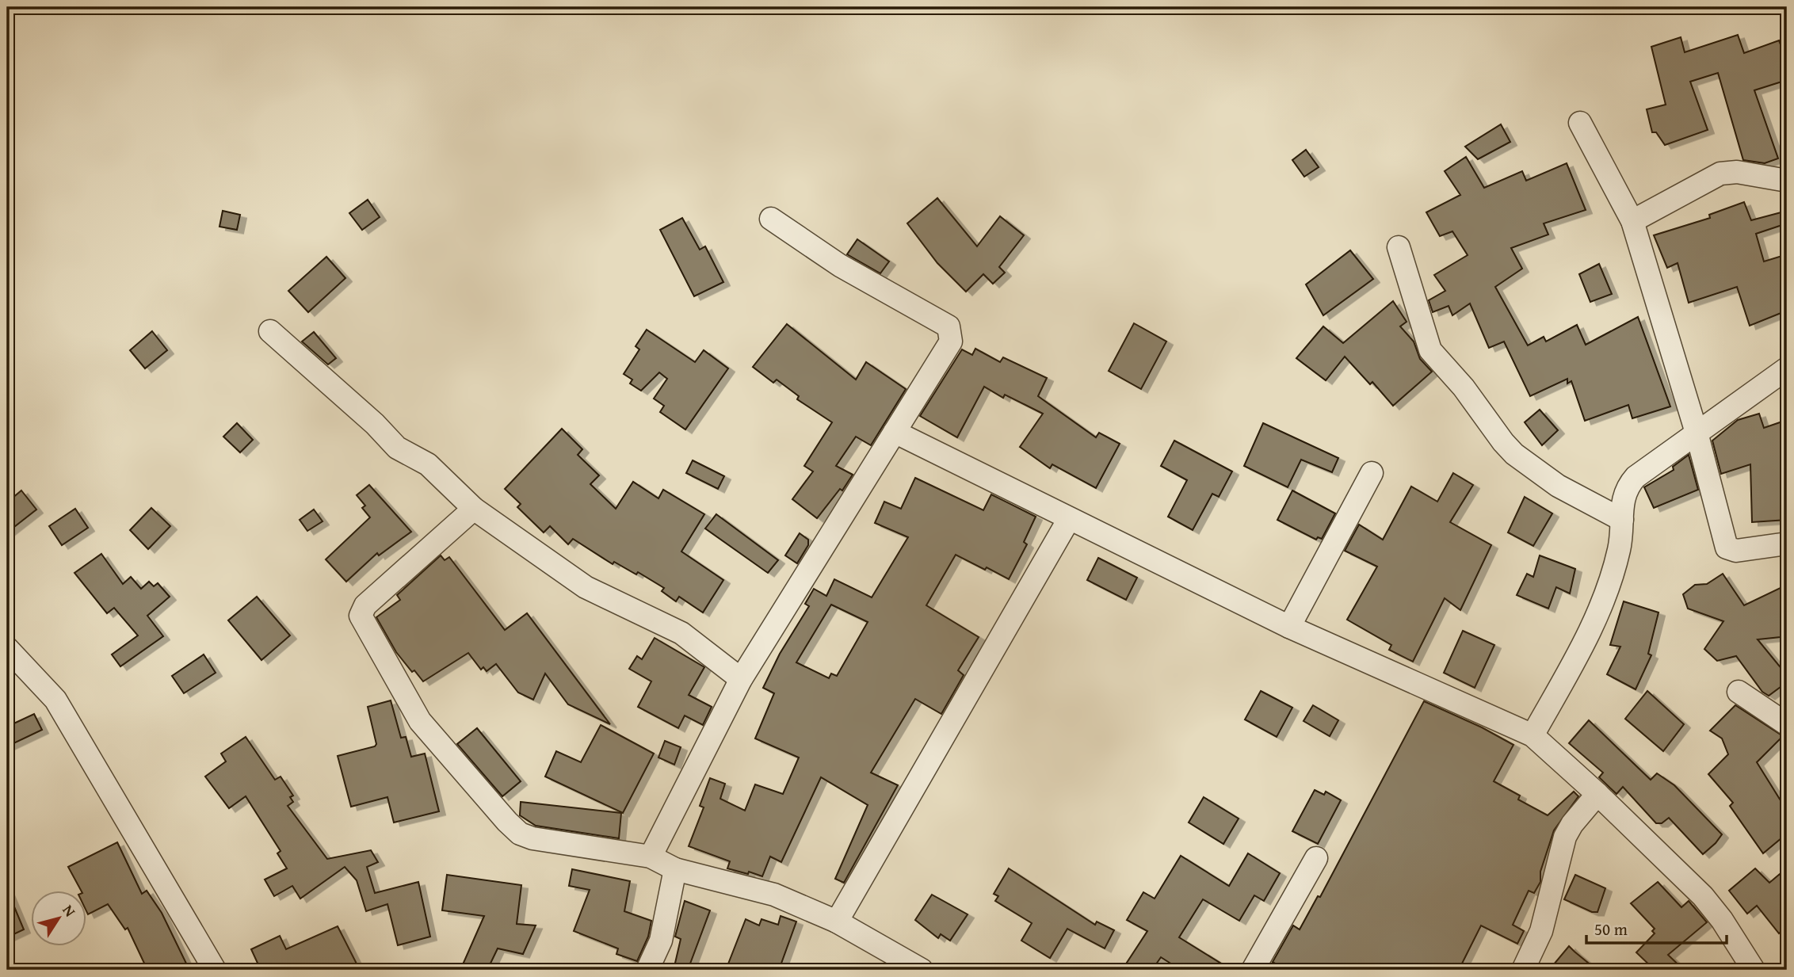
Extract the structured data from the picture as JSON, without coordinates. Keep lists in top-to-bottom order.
{
  "scale_bar": "50 m",
  "north": "top right"
}
